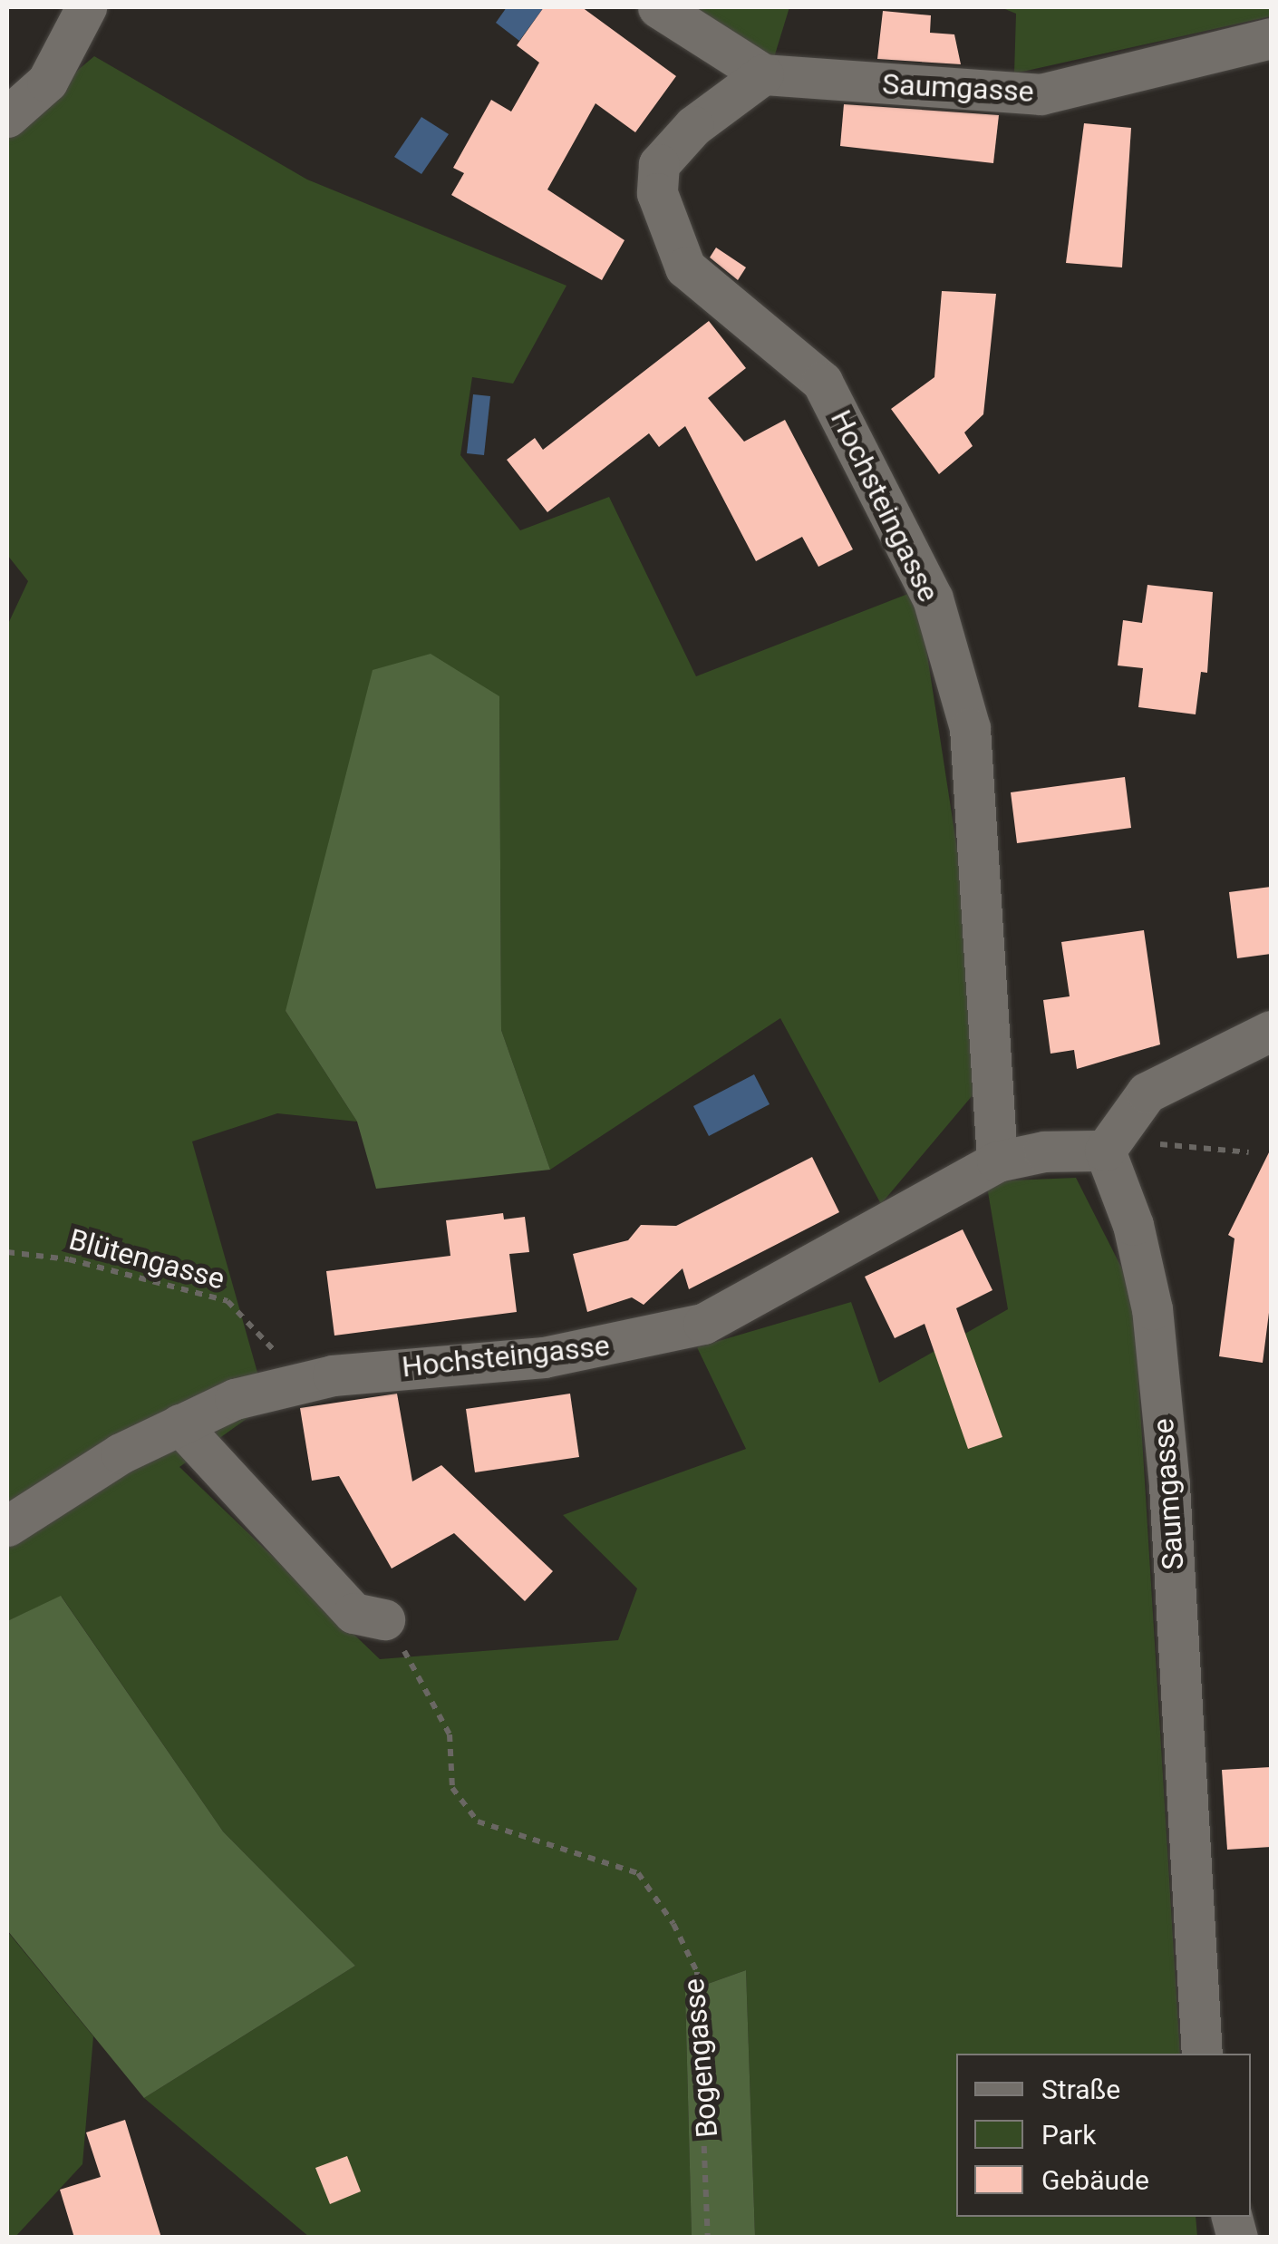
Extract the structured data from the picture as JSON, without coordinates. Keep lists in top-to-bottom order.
{
  "streets": {
    "street": ["Saumgasse", "Hochsteingasse"],
    "path": ["Blütengasse", "Bogengasse"]
  },
  "crossings": [
    ["Saumgasse", "Hochsteingasse"],
    ["Hochsteingasse", "Blütengasse"]
  ],
  "legend": ["Straße", "Park", "Gebäude"]
}
